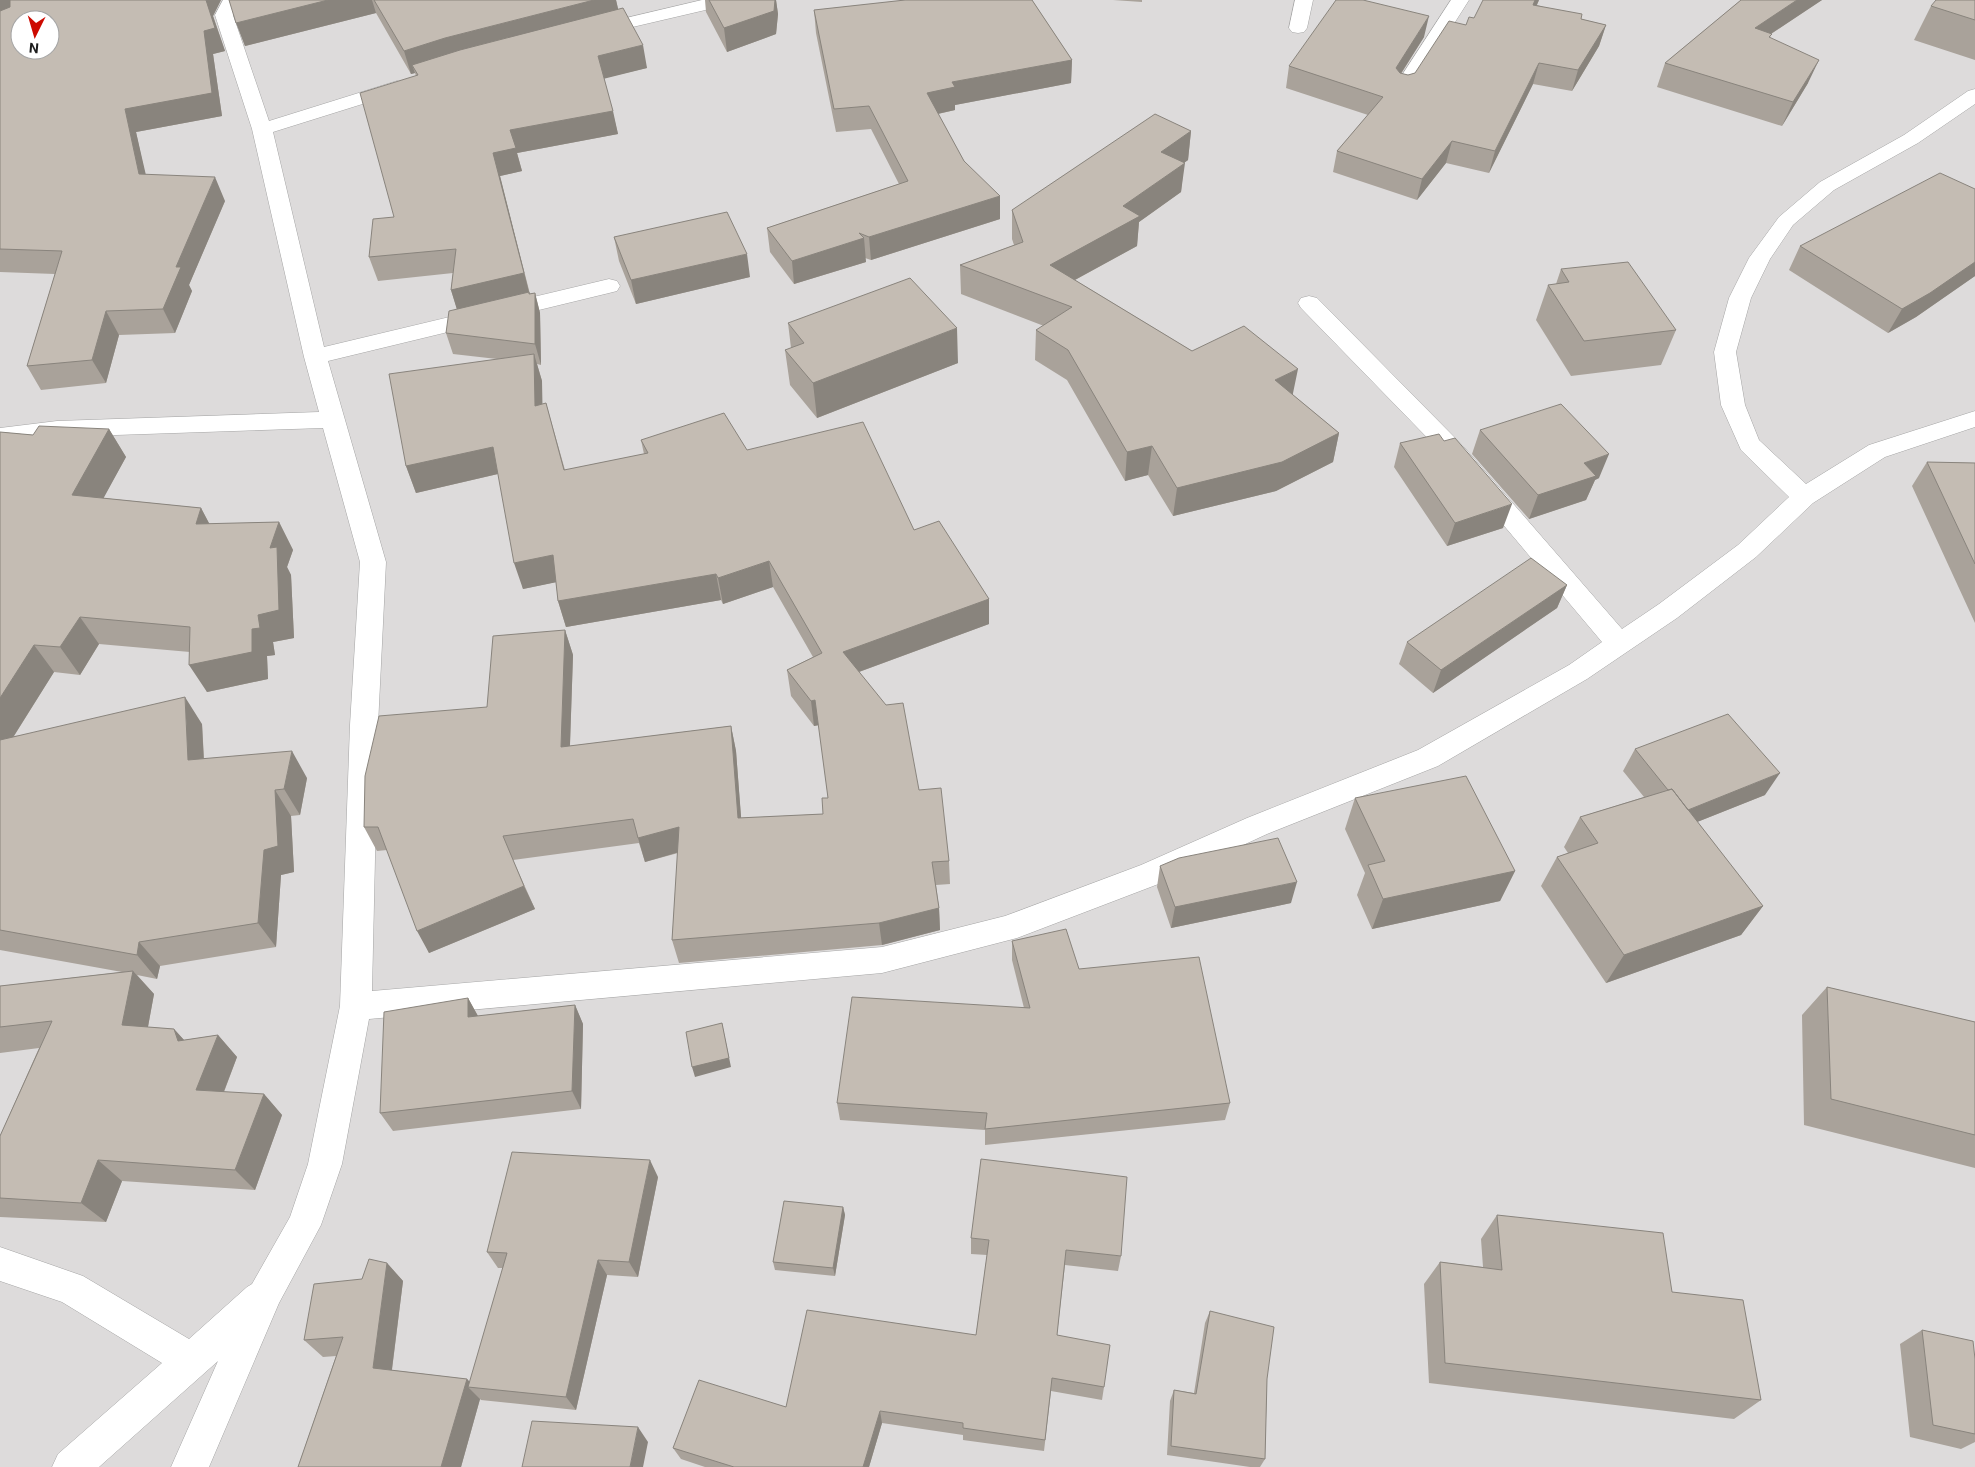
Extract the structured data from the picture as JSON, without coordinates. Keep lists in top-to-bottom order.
{
  "north": "bottom"
}
